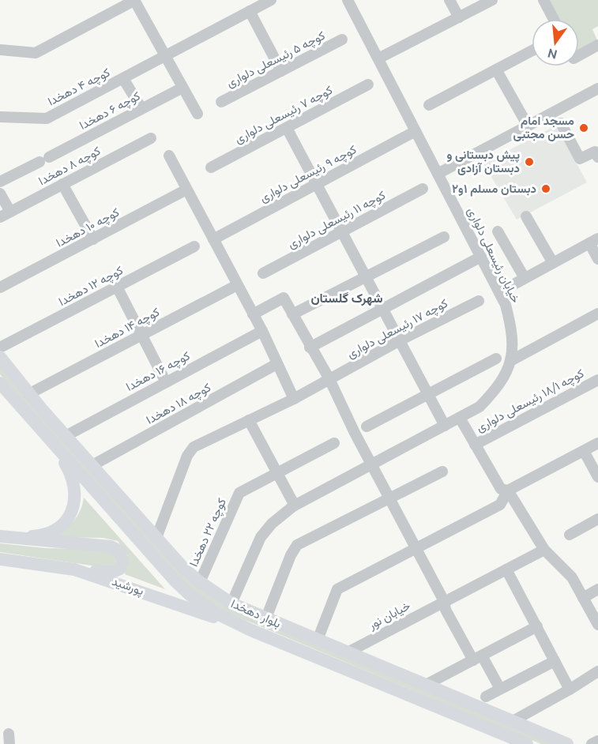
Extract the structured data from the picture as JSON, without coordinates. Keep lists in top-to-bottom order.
{
  "streets": {
    "main road": ["پورشید", "بلوار دهخدا"],
    "street": [
      "کوچه ۵ رئیسعلی دلواری",
      "کوچه ۴ دهخدا",
      "کوچه ۶ دهخدا",
      "کوچه ۷ رئیسعلی دلواری",
      "کوچه ۸ دهخدا",
      "کوچه ۹ رئیسعلی دلواری",
      "کوچه ۱۱ رئیسعلی دلواری",
      "کوچه ۱۰ دهخدا",
      "خیابان رئیسعلی دلواری",
      "کوچه ۱۲ دهخدا",
      "کوچه ۱۴ دهخدا",
      "کوچه ۱۷ رئیسعلی دلواری",
      "کوچه ۱۶ دهخدا",
      "کوچه ۱۸/۱ رئیسعلی دلواری",
      "کوچه ۱۸ دهخدا",
      "کوچه ۲۲ دهخدا",
      "خیابان نور"
    ]
  },
  "crossings": [
    ["کوچه ۹ رئیسعلی دلواری", "خیابان رئیسعلی دلواری"],
    ["خیابان رئیسعلی دلواری", "بلوار دهخدا"],
    ["کوچه ۱۴ دهخدا", "بلوار دهخدا"],
    ["کوچه ۱۷ رئیسعلی دلواری", "بلوار دهخدا"],
    ["کوچه ۱۶ دهخدا", "بلوار دهخدا"],
    ["کوچه ۱۸ دهخدا", "بلوار دهخدا"],
    ["کوچه ۲۲ دهخدا", "بلوار دهخدا"],
    ["پورشید", "بلوار دهخدا"],
    ["بلوار دهخدا", "خیابان نور"]
  ],
  "districts": ["شهرک گلستان"],
  "places": ["مسجد امام حسن مجتبی", "پیش دبستانی و دبستان آزادی", "دبستان مسلم ۱و۲"],
  "north": "bottom"
}
